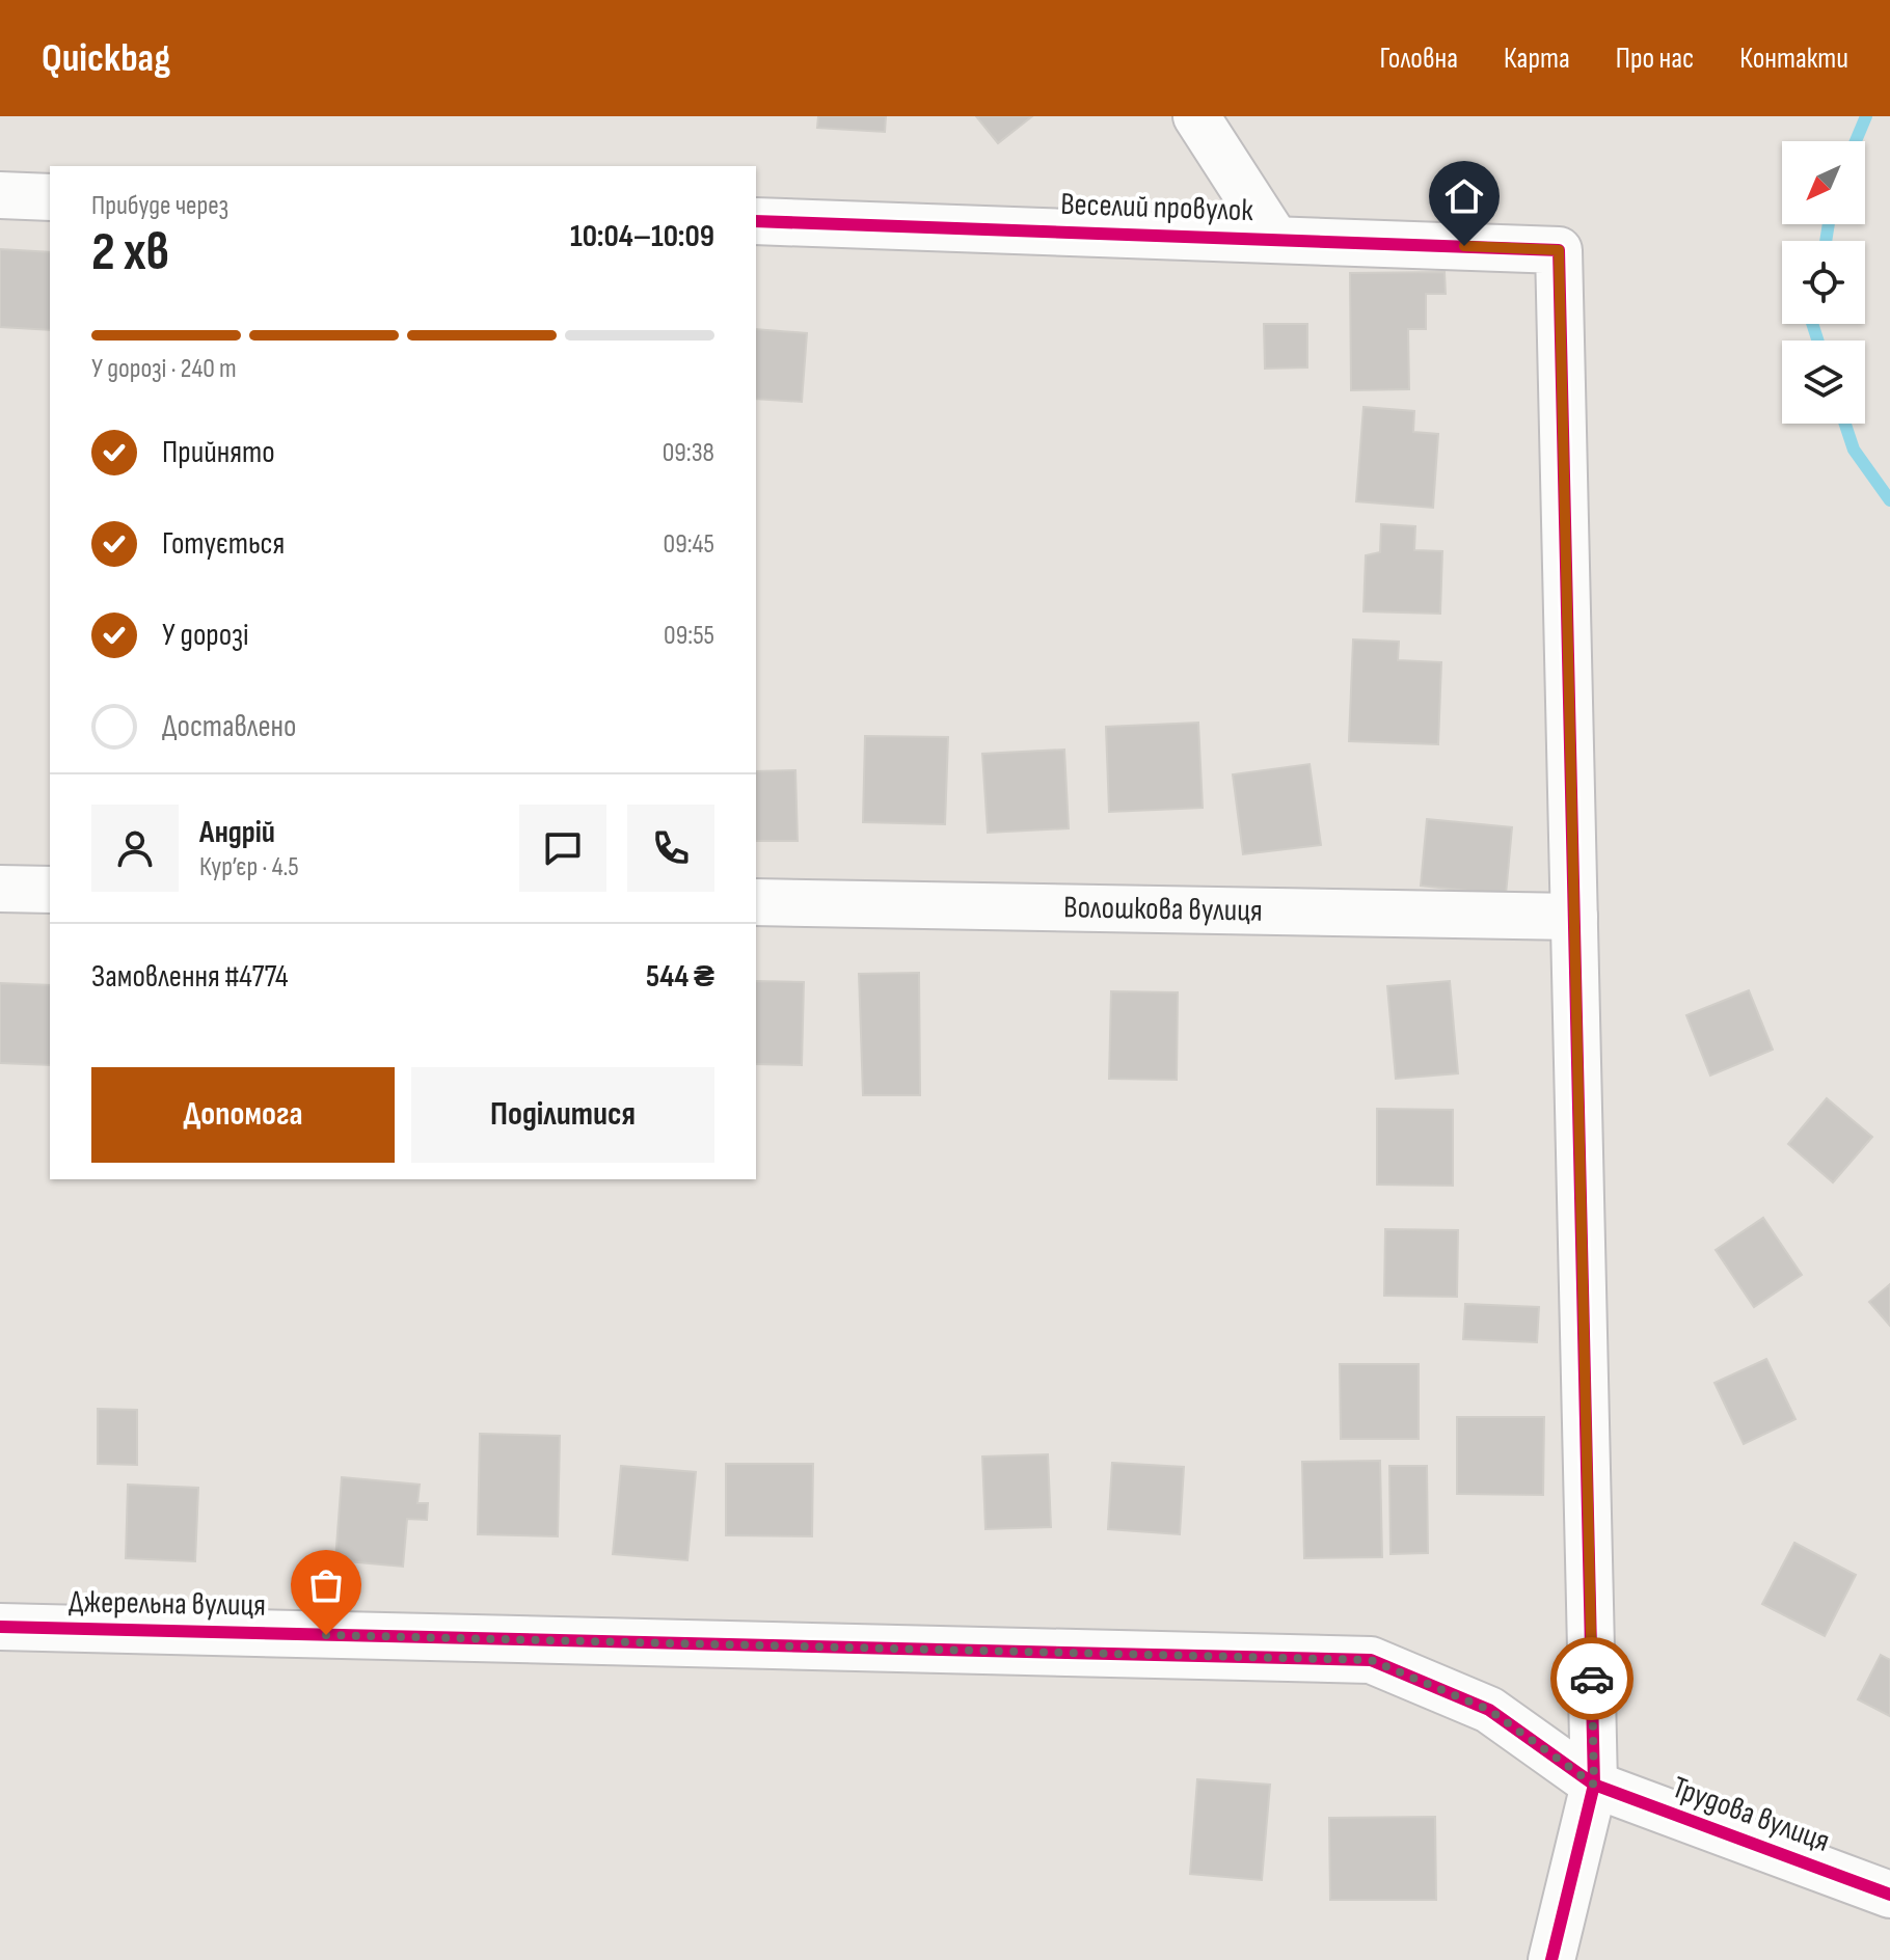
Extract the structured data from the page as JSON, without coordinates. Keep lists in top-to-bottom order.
{
  "streets": {
    "street": [
      "Веселий провулок",
      "Волошкова вулиця",
      "Джерельна вулиця",
      "Трудова вулиця"
    ]
  },
  "crossings": [
    ["Веселий провулок", "Волошкова вулиця"],
    ["Джерельна вулиця", "Трудова вулиця"]
  ],
  "north": "bottom left",
  "page": {
    "header": "Quickbag",
    "nav": [
      "Головна",
      "Карта",
      "Про нас",
      "Контакти"
    ],
    "heading": ["2 хв", "Прибуде через", "10:04–10:09"],
    "panel": [
      "Андрій",
      "Кур’єр · 4.5",
      "Замовлення #4774",
      "544 ₴"
    ],
    "bar": "У дорозі · 240 m",
    "list": [
      ["Прийнято", "09:38"],
      ["Готується", "09:45"],
      ["У дорозі", "09:55"],
      "Доставлено"
    ],
    "buttons": ["Допомога", "Поділитися"]
  }
}
